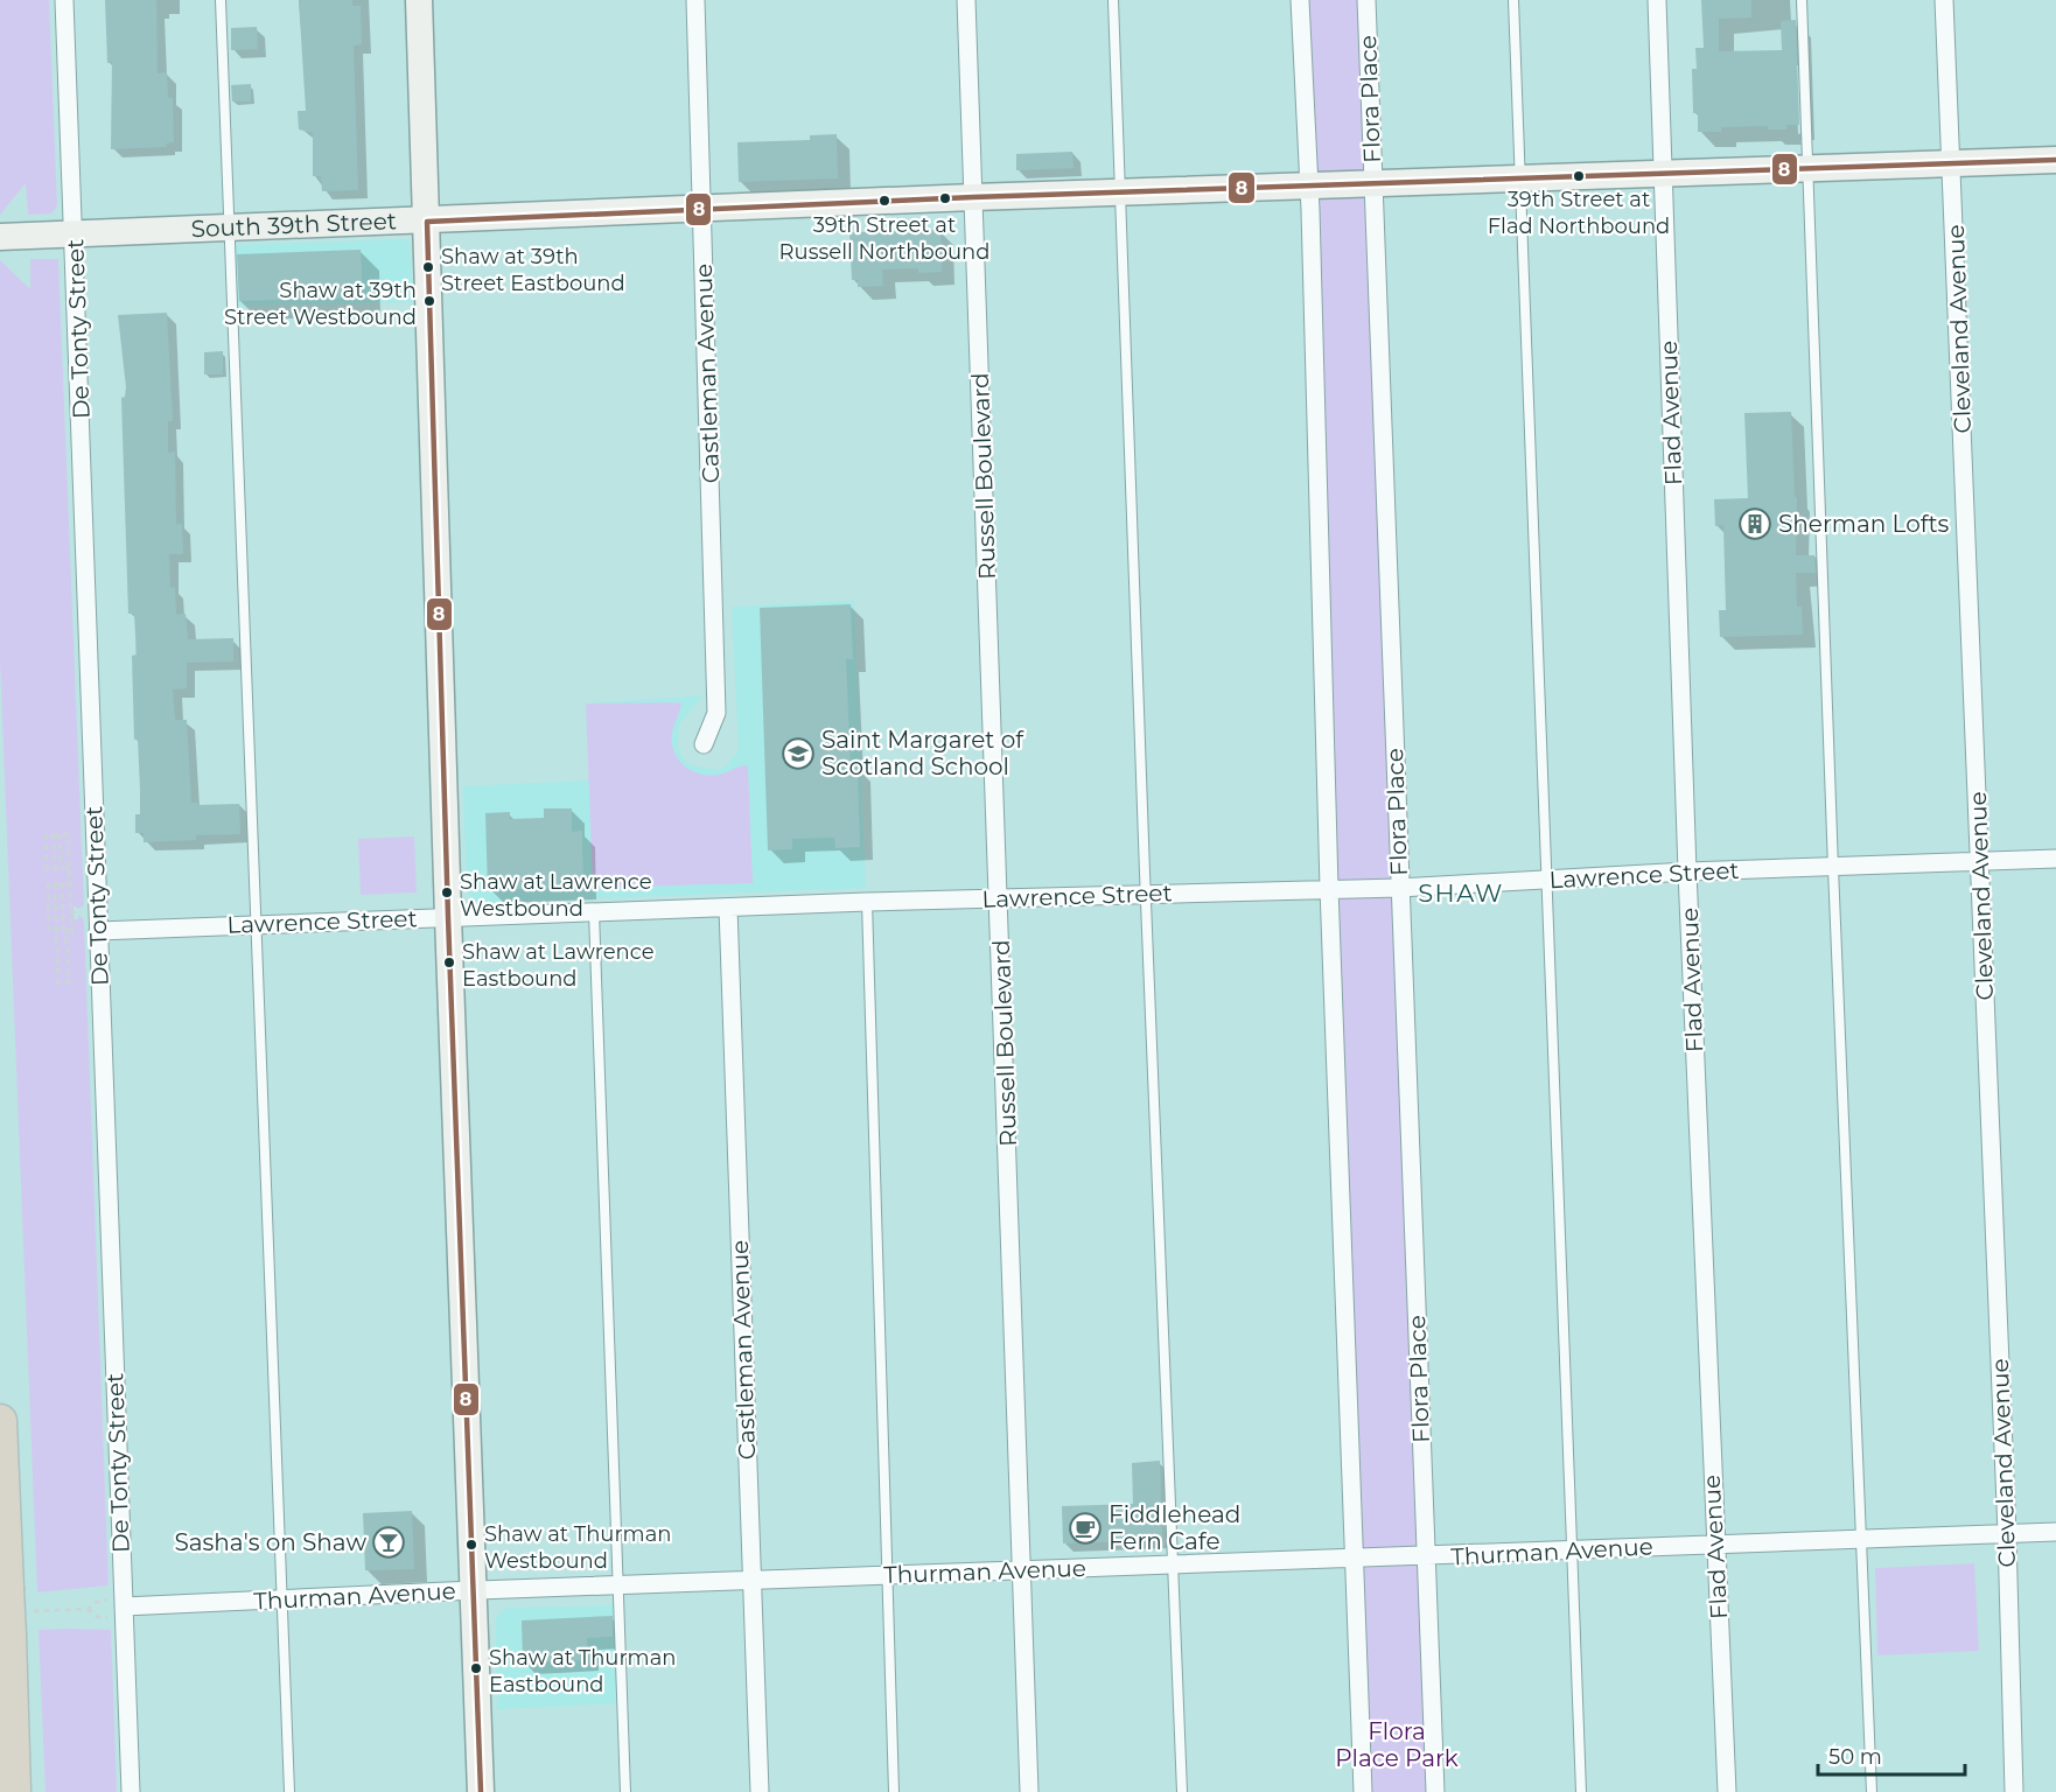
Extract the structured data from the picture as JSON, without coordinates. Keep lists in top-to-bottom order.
{
  "streets": {
    "street": [
      "Flora Place",
      "South 39th Street",
      "De Tonty Street",
      "Cleveland Avenue",
      "Castleman Avenue",
      "Flad Avenue",
      "Russell Boulevard",
      "Lawrence Street",
      "Thurman Avenue"
    ]
  },
  "crossings": [
    ["Flora Place", "South 39th Street"],
    ["Flora Place", "Lawrence Street"],
    ["Flora Place", "Thurman Avenue"],
    ["South 39th Street", "De Tonty Street"],
    ["South 39th Street", "Cleveland Avenue"],
    ["South 39th Street", "Castleman Avenue"],
    ["South 39th Street", "Flad Avenue"],
    ["South 39th Street", "Russell Boulevard"],
    ["De Tonty Street", "Lawrence Street"],
    ["De Tonty Street", "Thurman Avenue"],
    ["Cleveland Avenue", "Lawrence Street"],
    ["Cleveland Avenue", "Thurman Avenue"],
    ["Castleman Avenue", "Lawrence Street"],
    ["Castleman Avenue", "Thurman Avenue"],
    ["Flad Avenue", "Lawrence Street"],
    ["Flad Avenue", "Thurman Avenue"],
    ["Russell Boulevard", "Lawrence Street"],
    ["Russell Boulevard", "Thurman Avenue"]
  ],
  "districts": ["SHAW"],
  "parks": ["Flora Place Park"],
  "places": {
    "other": [
      "39th Street at Flad Northbound",
      "39th Street at Russell Northbound",
      "Shaw at 39th Street Eastbound",
      "Shaw at 39th Street Westbound",
      "Shaw at Lawrence Westbound",
      "Shaw at Lawrence Eastbound",
      "Shaw at Thurman Westbound",
      "Shaw at Thurman Eastbound"
    ],
    "building": ["Sherman Lofts"],
    "school or university": ["Saint Margaret of Scotland School"],
    "cafe": ["Fiddlehead Fern Cafe"],
    "bar": ["Sasha's on Shaw"]
  },
  "lines": ["transit line 8"],
  "scale_bar": "50 m"
}
